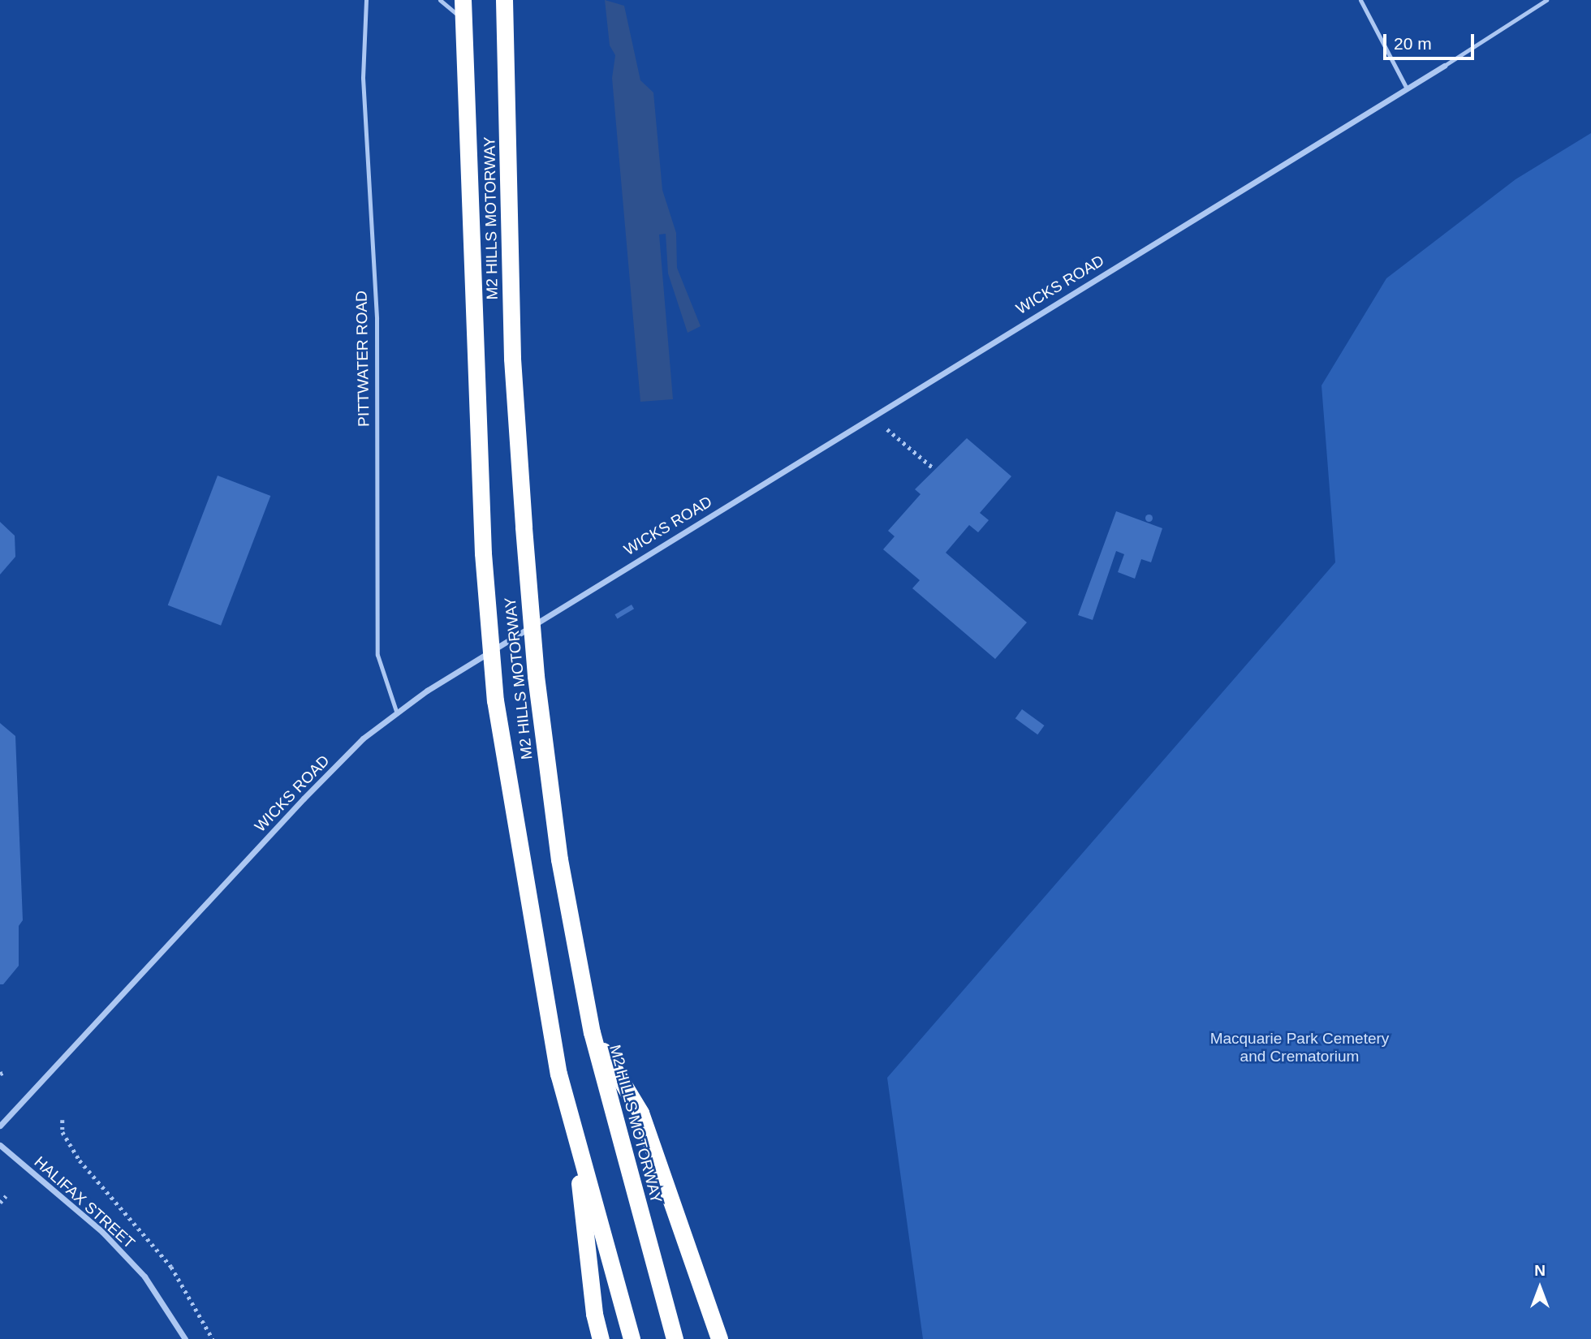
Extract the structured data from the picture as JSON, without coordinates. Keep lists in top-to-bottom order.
{
  "streets": {
    "highway": ["M2 HILLS MOTORWAY"],
    "street": ["WICKS ROAD", "HALIFAX STREET"],
    "lane": ["PITTWATER ROAD"]
  },
  "crossings": [
    ["WICKS ROAD", "PITTWATER ROAD"]
  ],
  "parks": ["Macquarie Park Cemetery and Crematorium"],
  "scale_bar": "20 m",
  "north": "top"
}
